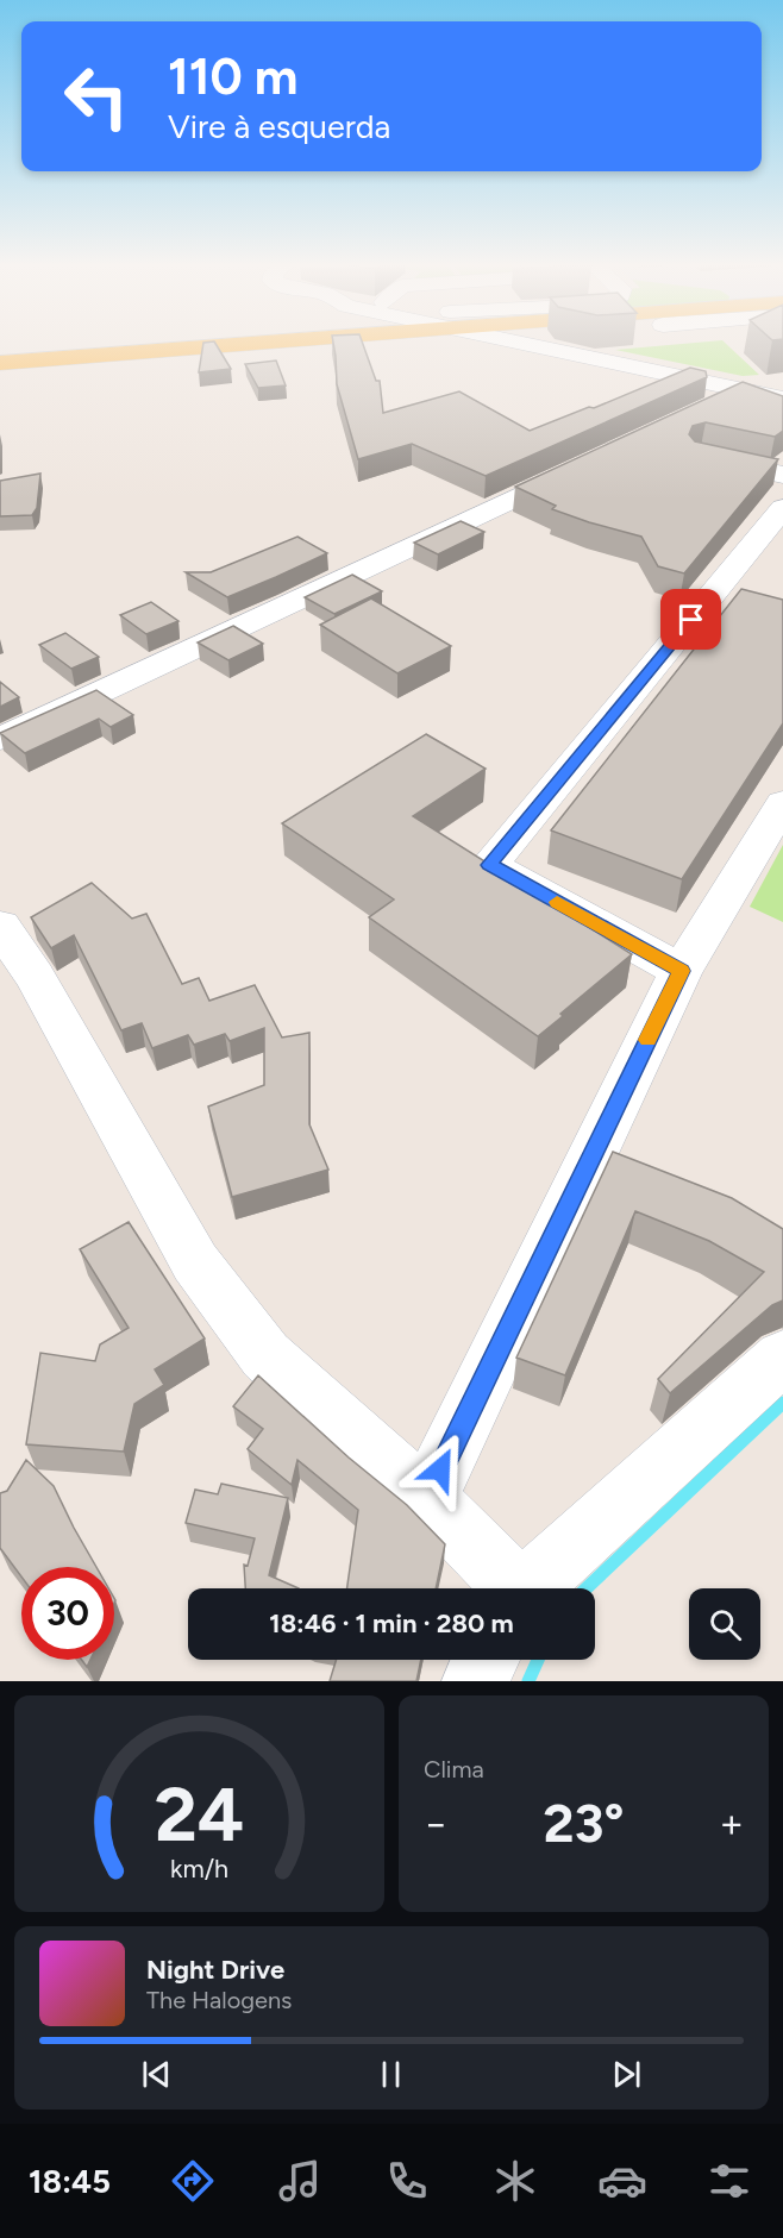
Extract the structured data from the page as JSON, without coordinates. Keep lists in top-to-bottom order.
{
  "page": {
    "turn": ["110 m", "Vire à esquerda"],
    "limit": "30",
    "trip": "18:46 · 1 min · 280 m",
    "tile": "Clima",
    "heat": ["−", "23°", "+"],
    "song": ["Night Drive", "The Halogens"],
    "tabs": "18:45",
    "gauge": ["24", "km/h"]
  }
}
